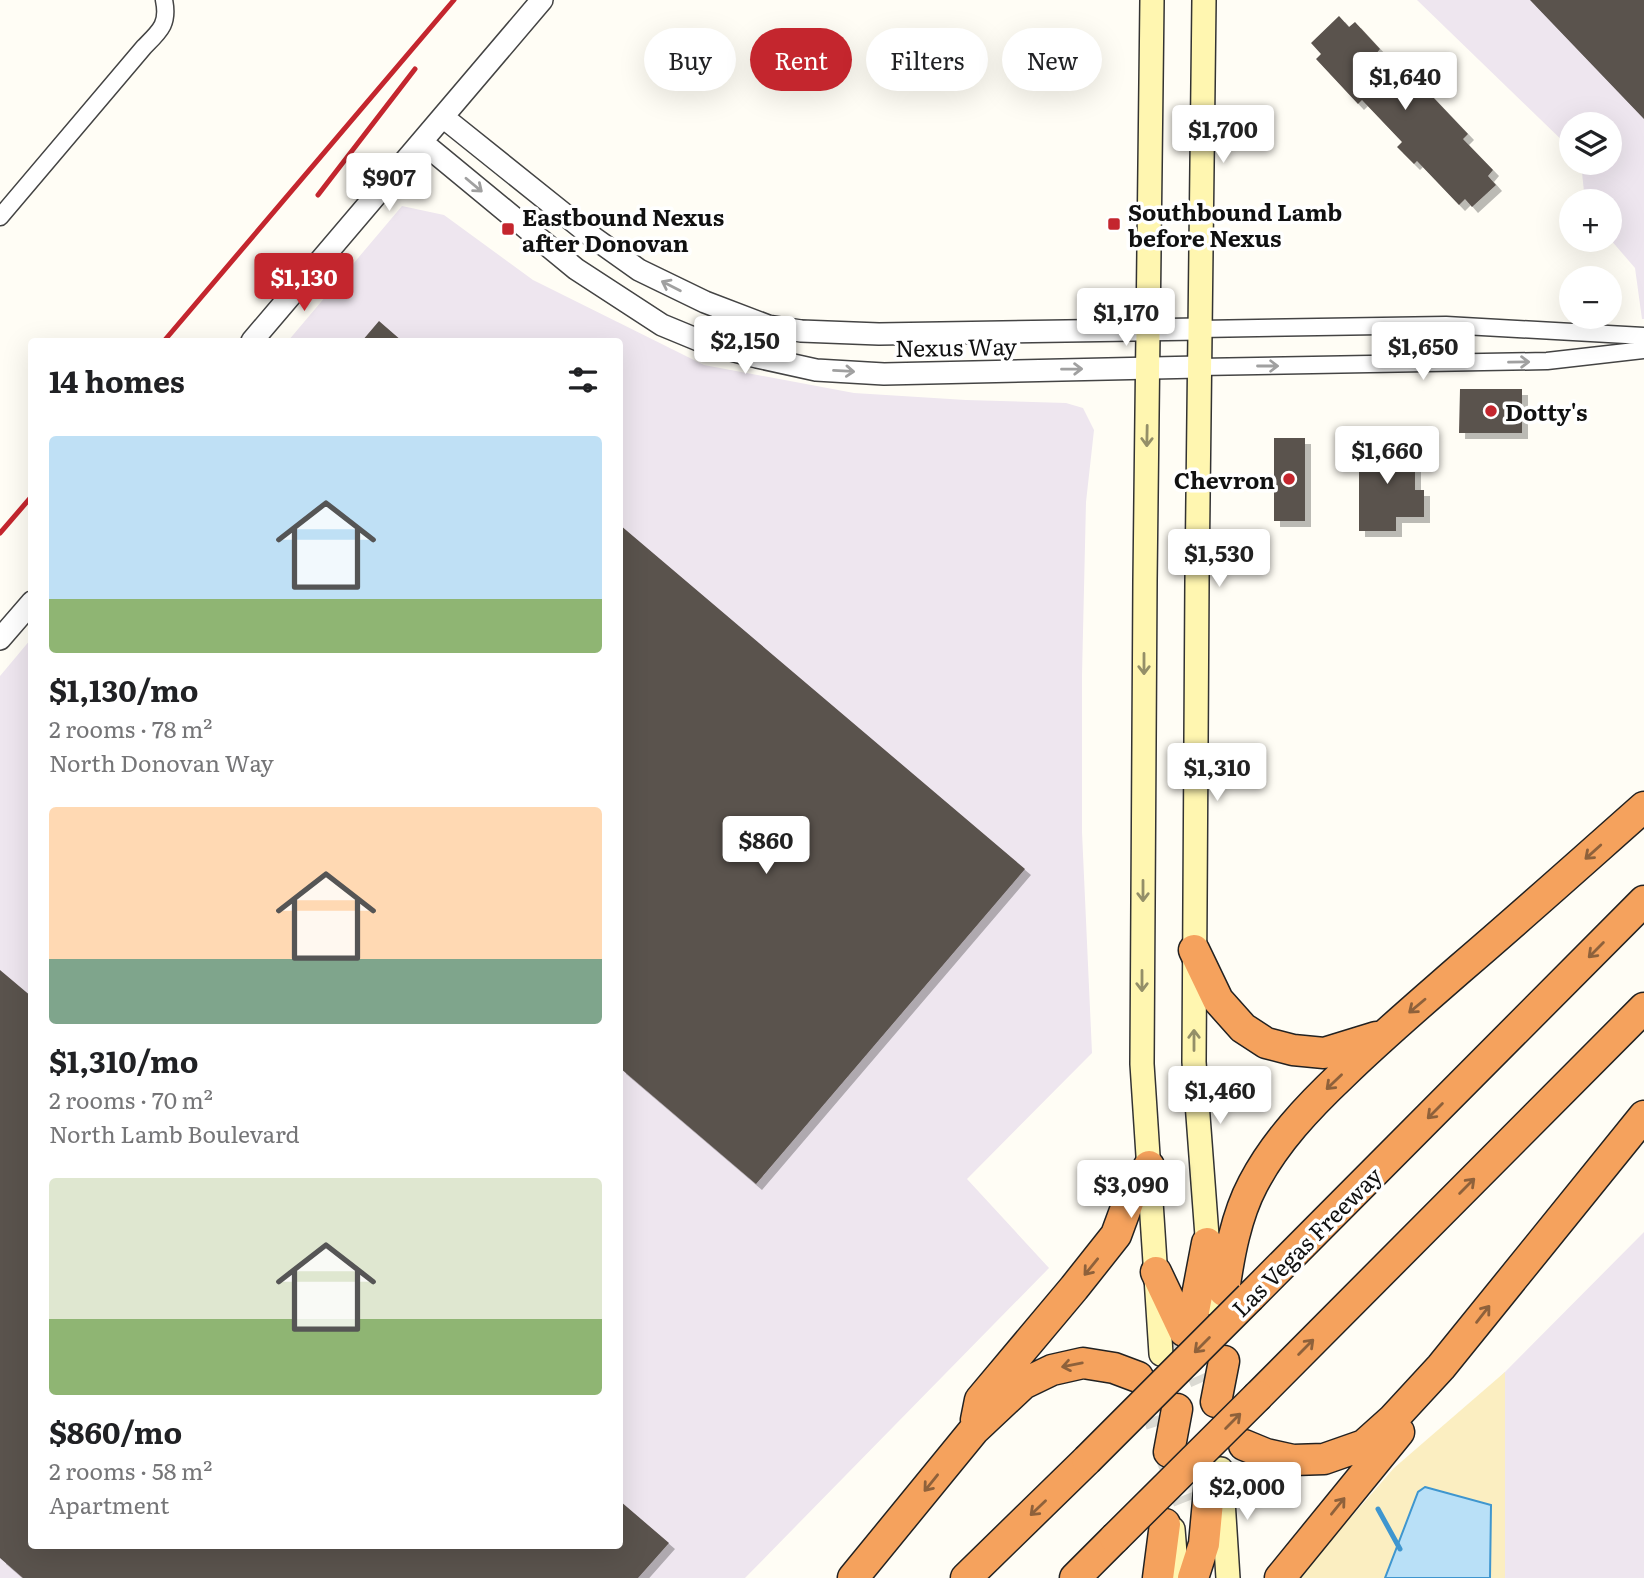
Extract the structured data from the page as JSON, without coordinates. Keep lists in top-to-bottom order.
{
  "streets": {
    "highway": ["Las Vegas Freeway"],
    "street": ["Nexus Way"]
  },
  "places": {
    "transit": ["Southbound Lamb before Nexus", "Eastbound Nexus after Donovan"],
    "other": ["Dotty's", "Chevron"]
  },
  "page": {
    "chip": [
      "Buy",
      "Rent",
      "Filters",
      "New"
    ],
    "price": [
      "$1,640",
      "$1,700",
      "$907",
      "$1,130",
      "$1,170",
      "$2,150",
      "$1,650",
      "$1,660",
      "$1,530",
      "$1,310",
      "$860",
      "$1,460",
      "$3,090",
      "$2,000"
    ],
    "map_buttons": ["+", "−"],
    "heading": "14 homes",
    "list": [
      {
        "name": "$1,130/mo",
        "note": "2 rooms · 78 m² · North Donovan Way"
      },
      {
        "name": "$1,310/mo",
        "note": "2 rooms · 70 m² · North Lamb Boulevard"
      },
      {
        "name": "$860/mo",
        "note": "2 rooms · 58 m² · Apartment"
      }
    ]
  }
}
